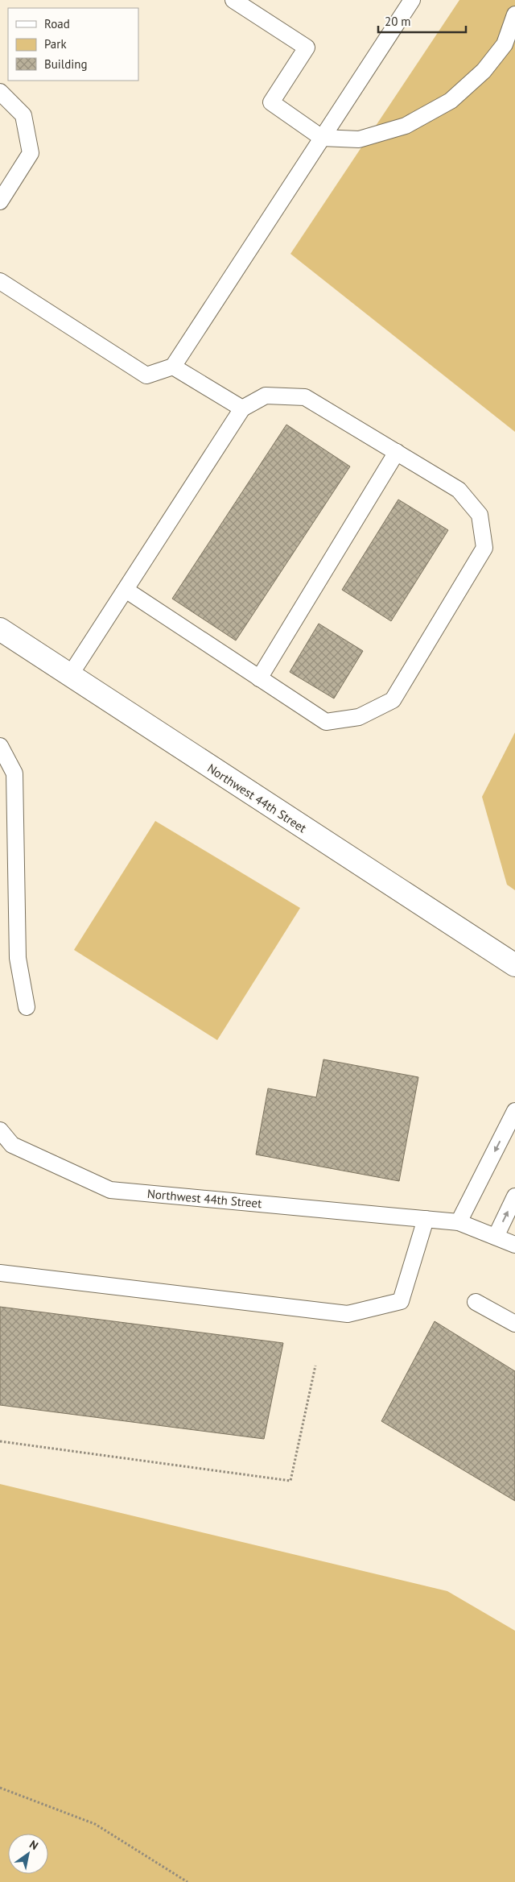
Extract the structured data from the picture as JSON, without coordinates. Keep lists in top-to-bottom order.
{
  "streets": {
    "street": ["Northwest 44th Street"]
  },
  "legend": ["Road", "Park", "Building"],
  "scale_bar": "20 m",
  "north": "top right"
}
